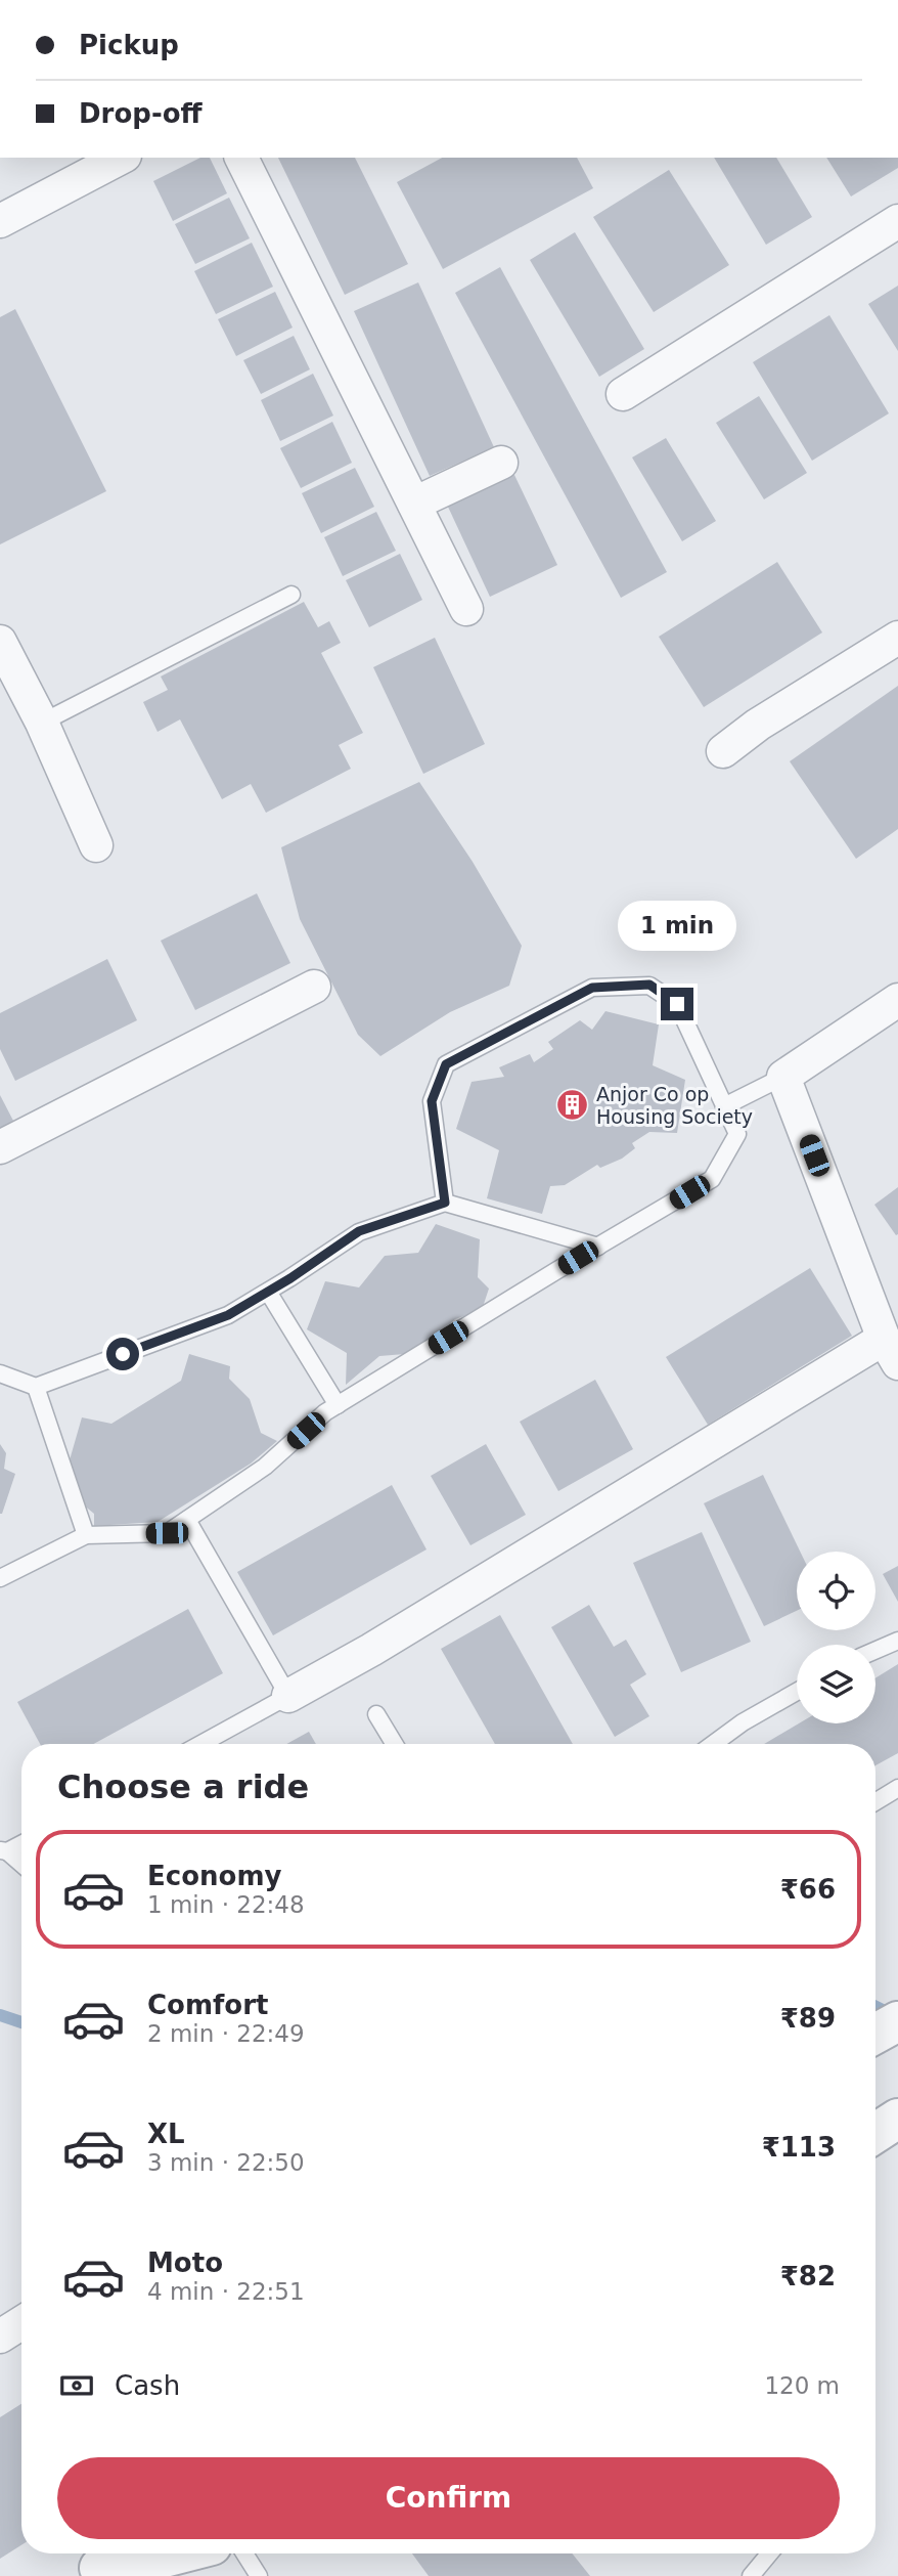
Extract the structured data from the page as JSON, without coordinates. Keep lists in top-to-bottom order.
{
  "places": {
    "building": ["Anjor Co op Housing Society"]
  },
  "page": {
    "banner": ["Pickup", "Drop-off"],
    "bubble": "1 min",
    "heading": "Choose a ride",
    "list": [
      {
        "name": "Economy",
        "note": "1 min · 22:48",
        "value": "₹66"
      },
      {
        "name": "Comfort",
        "note": "2 min · 22:49",
        "value": "₹89"
      },
      {
        "name": "XL",
        "note": "3 min · 22:50",
        "value": "₹113"
      },
      {
        "name": "Moto",
        "note": "4 min · 22:51",
        "value": "₹82"
      }
    ],
    "pay": ["Cash", "120 m"],
    "buttons": "Confirm"
  }
}
